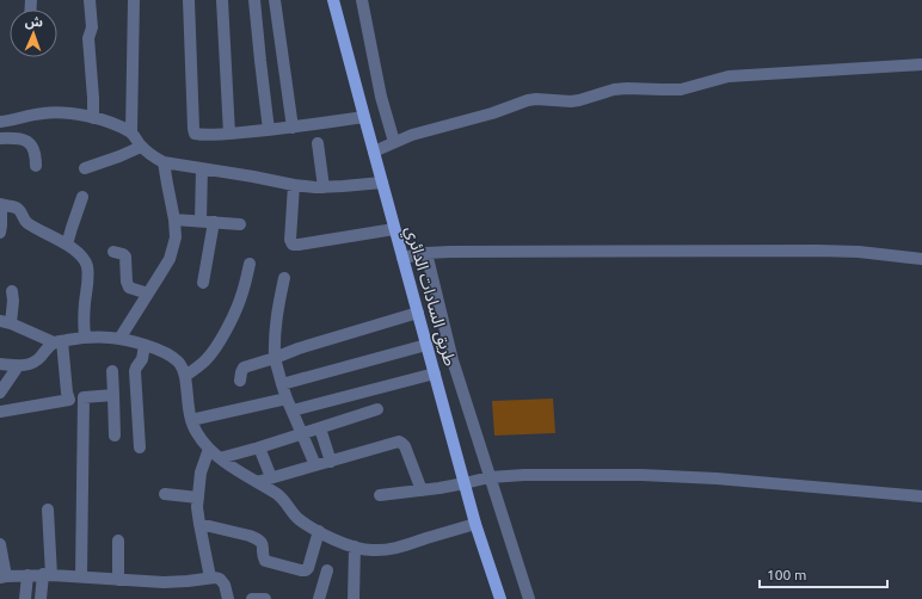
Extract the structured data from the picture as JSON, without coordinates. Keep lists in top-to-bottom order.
{
  "streets": {
    "main road": ["طريق السادات الدائري"]
  },
  "scale_bar": "100 m",
  "north": "top"
}
